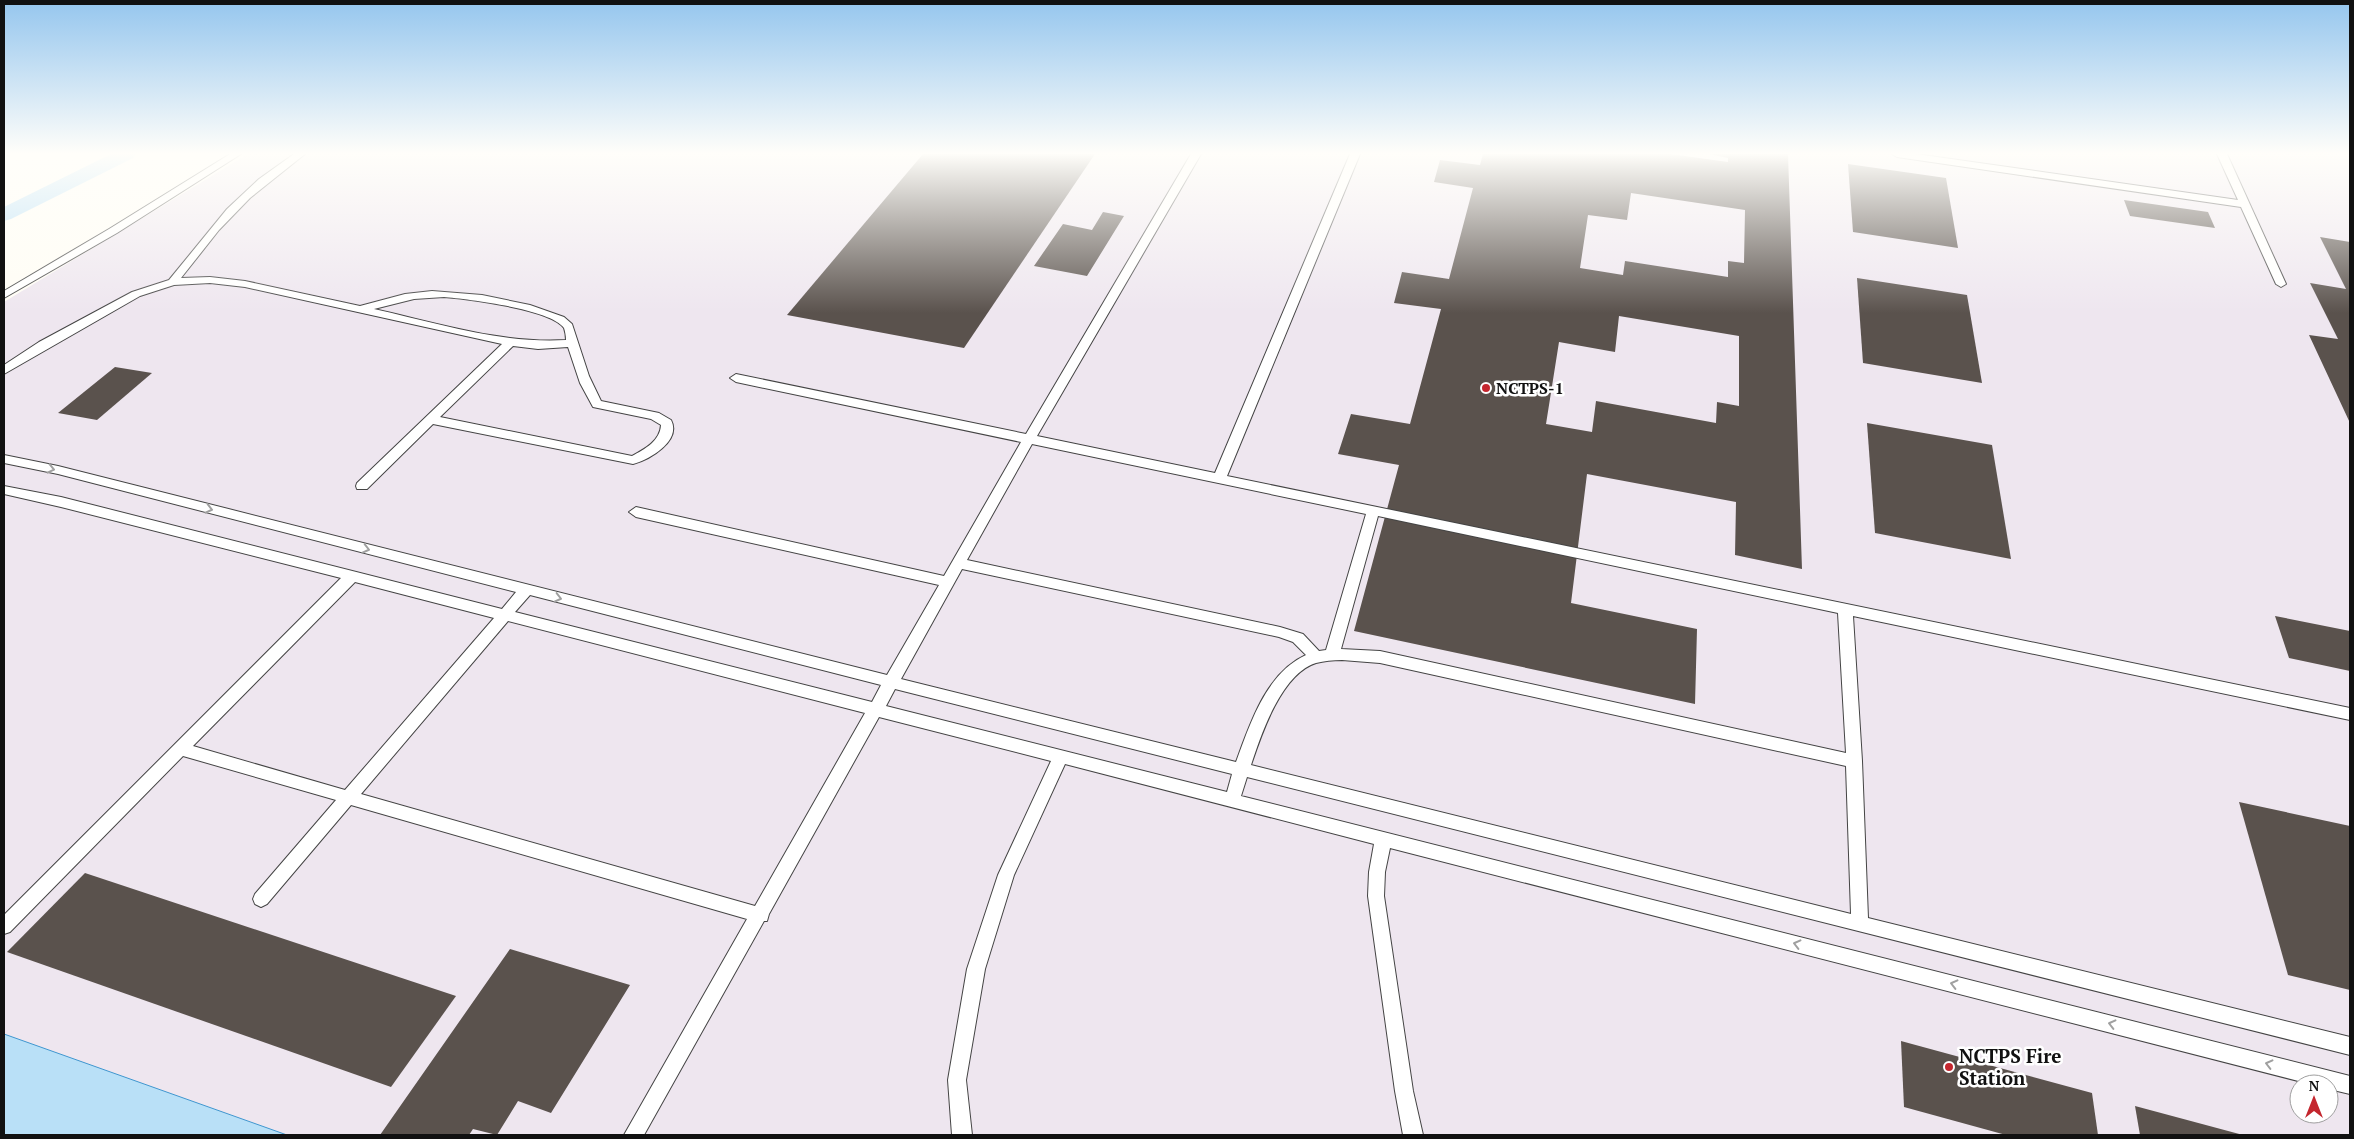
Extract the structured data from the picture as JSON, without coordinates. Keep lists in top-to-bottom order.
{
  "places": ["NCTPS-1", "NCTPS Fire Station"],
  "north": "top"
}
